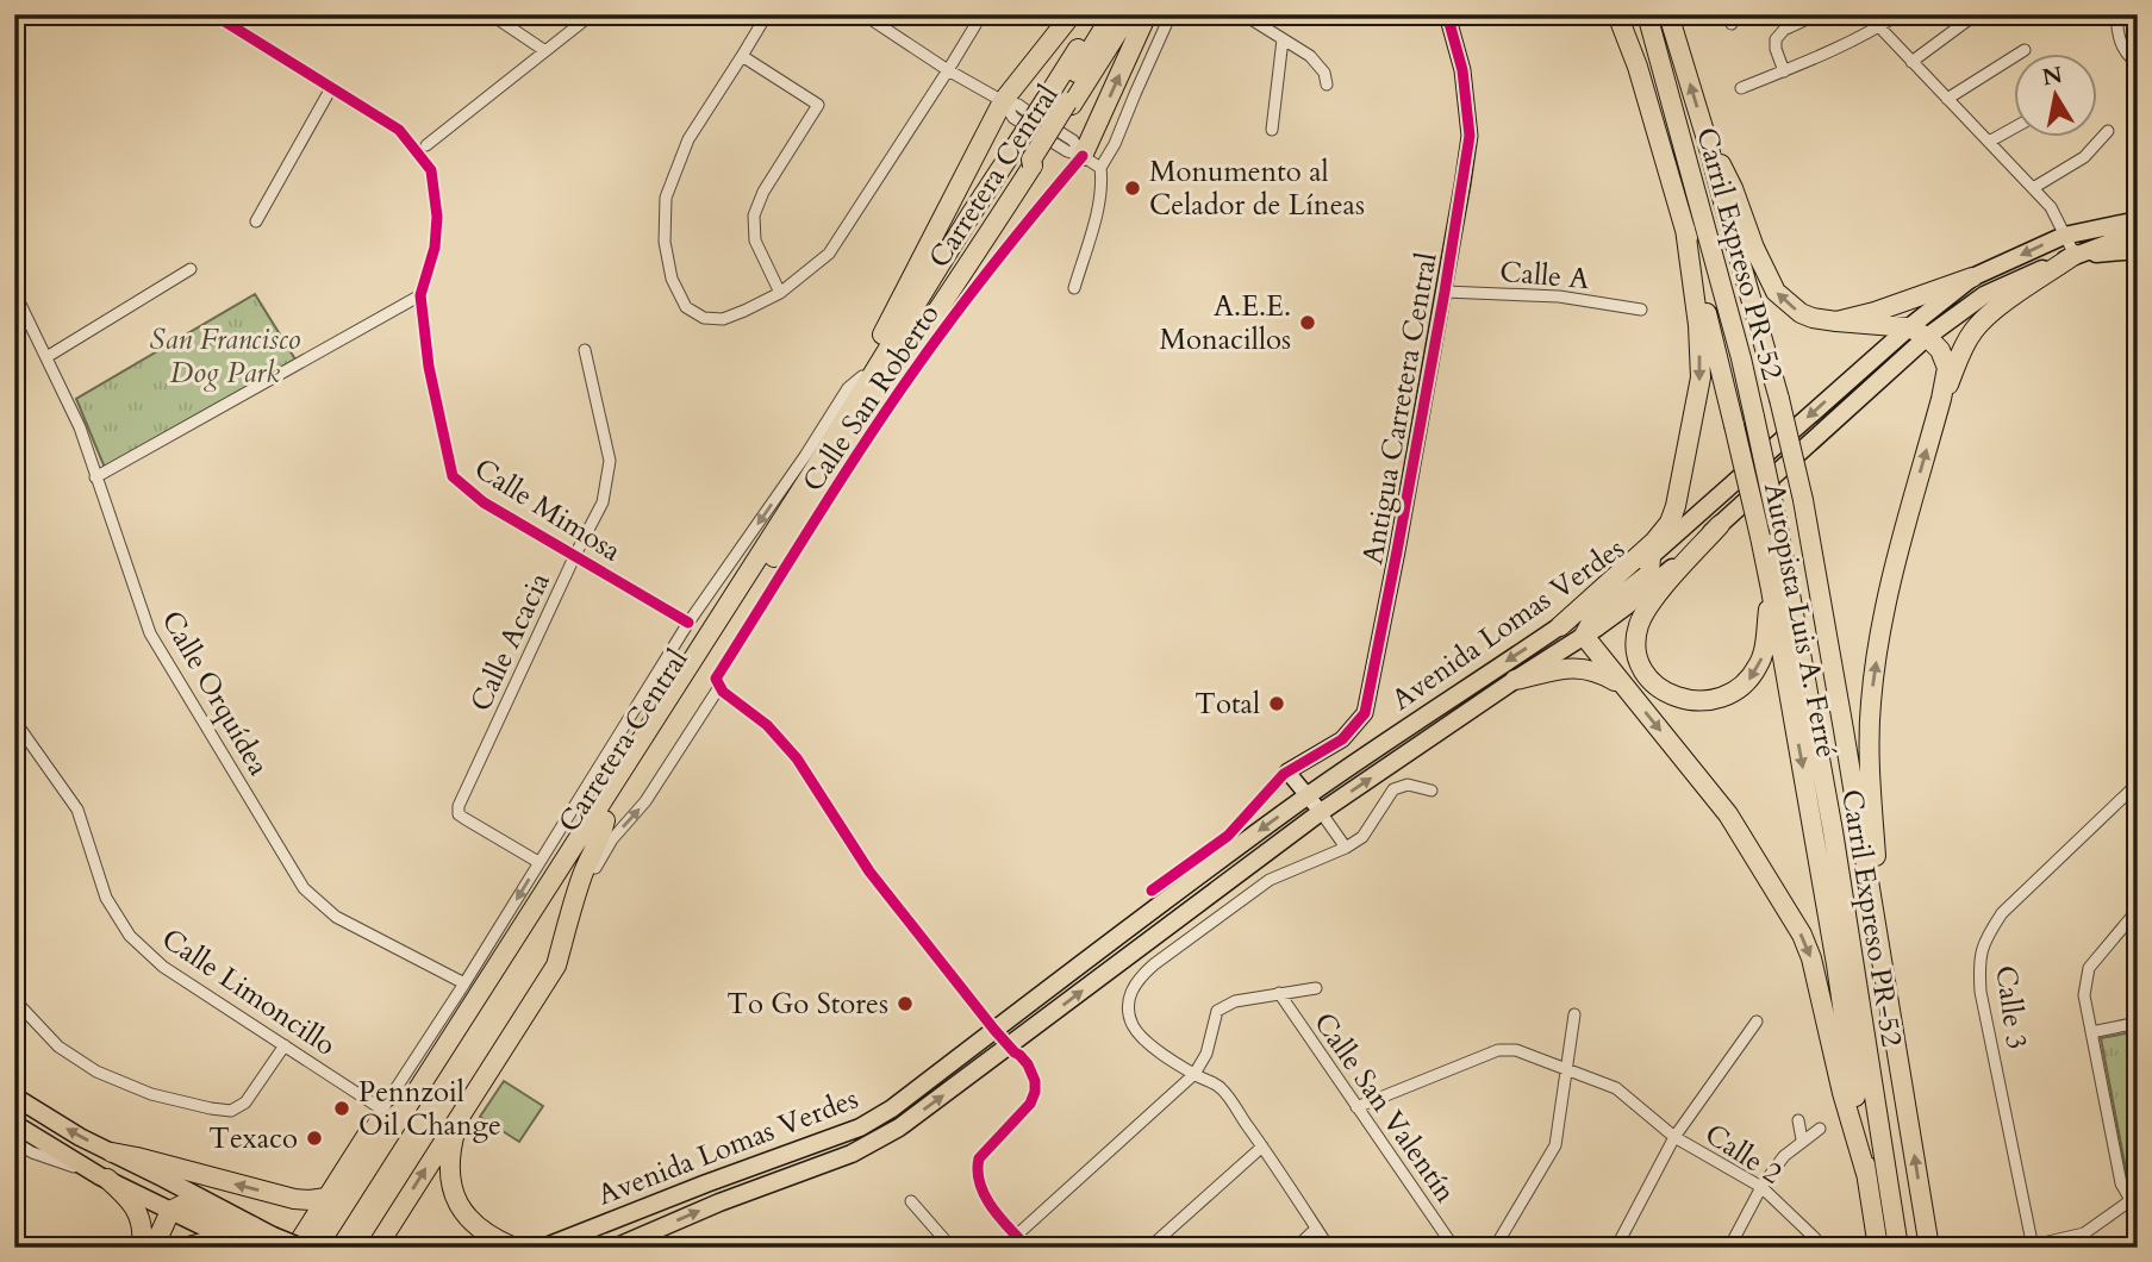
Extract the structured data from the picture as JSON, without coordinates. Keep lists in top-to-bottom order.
{
  "streets": {
    "highway": ["Carretera Central", "Carril Expreso PR-52", "Autopista Luis A. Ferré"],
    "main road": ["Avenida Lomas Verdes"],
    "street": [
      "Calle A",
      "Calle San Roberto",
      "Antigua Carretera Central",
      "Calle Mimosa",
      "Calle Acacia",
      "Calle Orquídea",
      "Calle Limoncillo",
      "Calle 3",
      "Calle San Valentín",
      "Calle 2"
    ]
  },
  "crossings": [
    ["Calle A", "Antigua Carretera Central"],
    ["Calle Mimosa", "Calle Acacia"],
    ["Calle San Valentín", "Calle 2"]
  ],
  "parks": ["San Francisco Dog Park"],
  "places": [
    "Monumento al Celador de Líneas",
    "A.E.E. Monacillos",
    "Total",
    "To Go Stores",
    "Pennzoil Oil Change",
    "Texaco"
  ],
  "north": "top"
}
